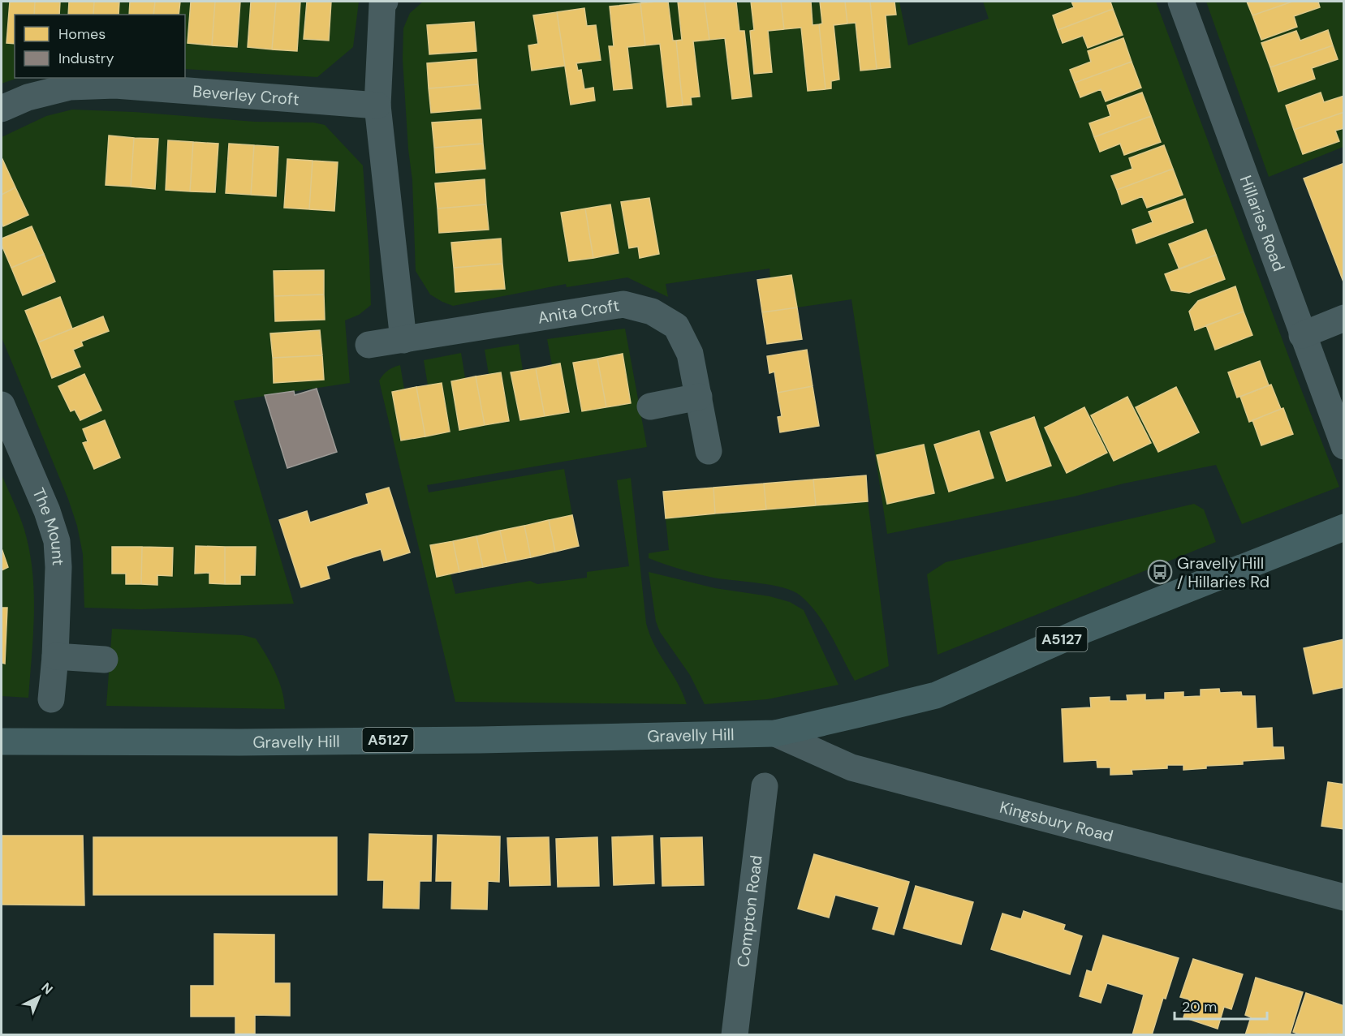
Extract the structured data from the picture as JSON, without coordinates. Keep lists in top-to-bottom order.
{
  "streets": {
    "main road": ["A5127", "Gravelly Hill"],
    "street": [
      "Beverley Croft",
      "Hillaries Road",
      "Anita Croft",
      "The Mount",
      "Kingsbury Road",
      "Compton Road"
    ]
  },
  "crossings": [
    ["Gravelly Hill", "Kingsbury Road"]
  ],
  "places": {
    "bus stop": ["Gravelly Hill / Hillaries Rd"]
  },
  "legend": ["Homes", "Industry"],
  "scale_bar": "20 m",
  "north": "top right"
}
